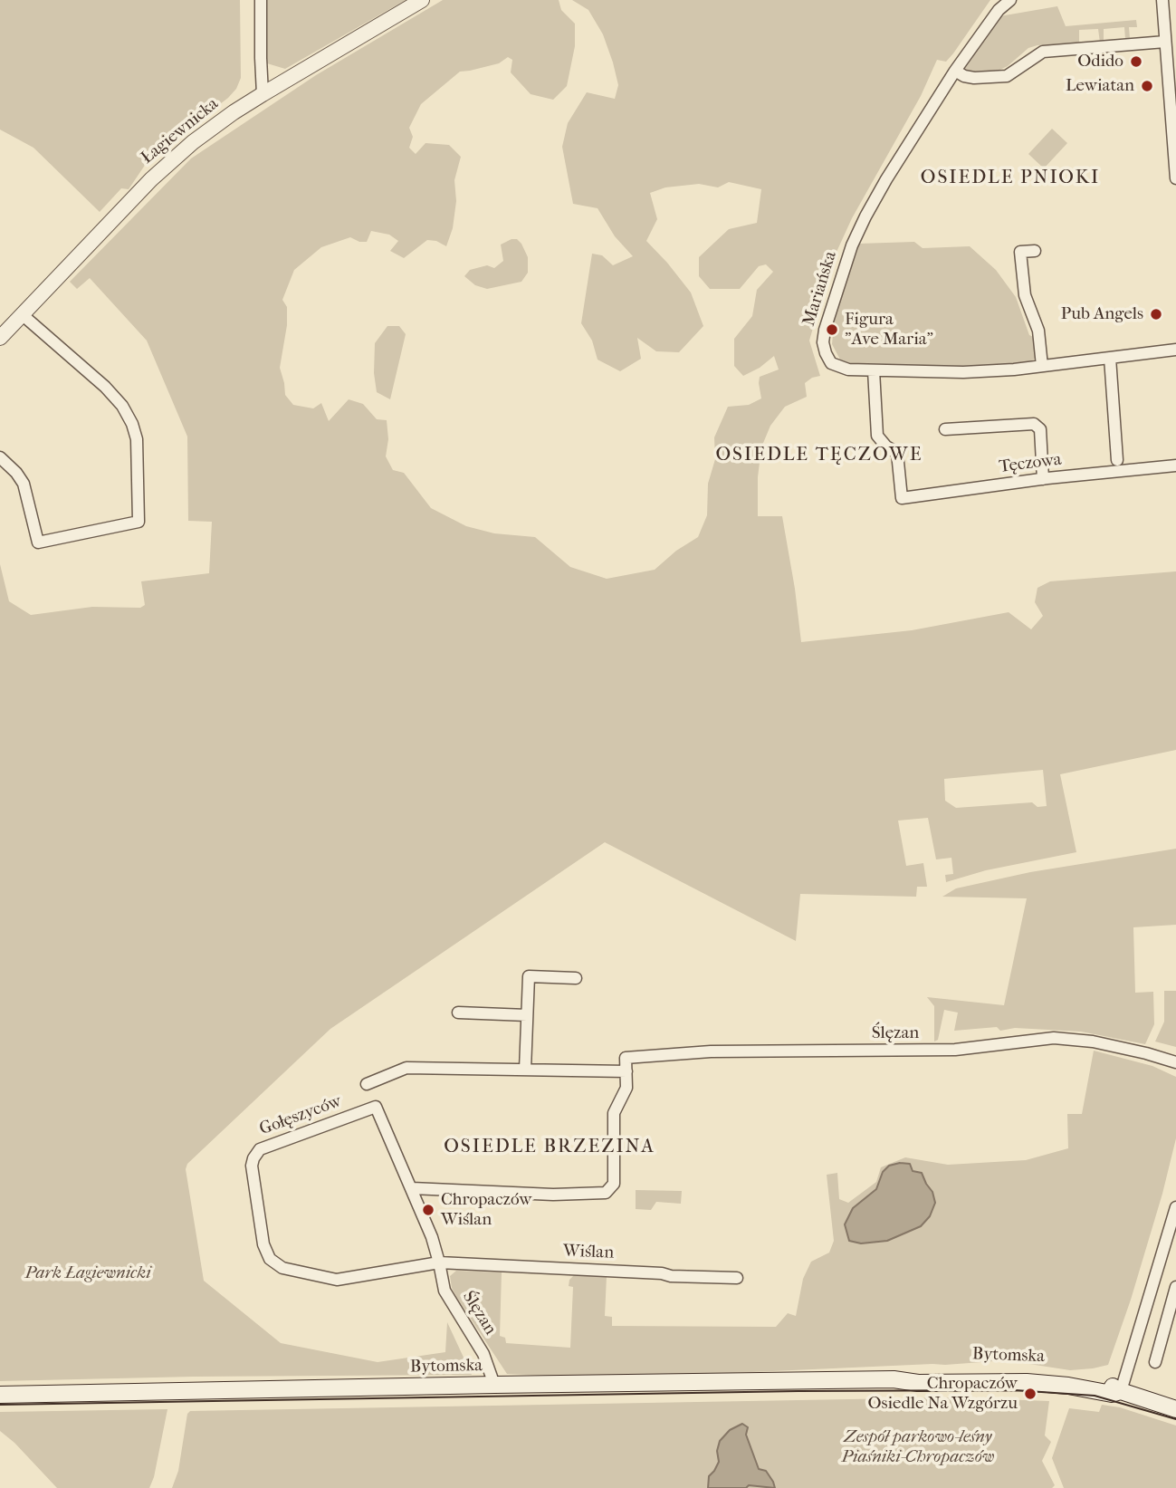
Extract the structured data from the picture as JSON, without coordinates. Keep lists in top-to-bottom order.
{
  "streets": {
    "main road": ["Bytomska"],
    "street": [
      "Łagiewnicka",
      "Mariańska",
      "Tęczowa",
      "Ślęzan",
      "Gołęszyców",
      "Wiślan"
    ]
  },
  "crossings": [
    ["Mariańska", "Tęczowa"],
    ["Ślęzan", "Gołęszyców"],
    ["Ślęzan", "Wiślan"],
    ["Ślęzan", "Bytomska"],
    ["Gołęszyców", "Wiślan"]
  ],
  "districts": ["OSIEDLE PNIOKI", "OSIEDLE TĘCZOWE", "OSIEDLE BRZEZINA"],
  "parks": ["Park Łagiewnicki", "Zespół parkowo-leśny Piaśniki-Chropaczów"],
  "places": [
    "Odido",
    "Lewiatan",
    "Pub Angels",
    "Figura \"Ave Maria\"",
    "Chropaczów Wiślan",
    "Chropaczów Osiedle Na Wzgórzu"
  ]
}
